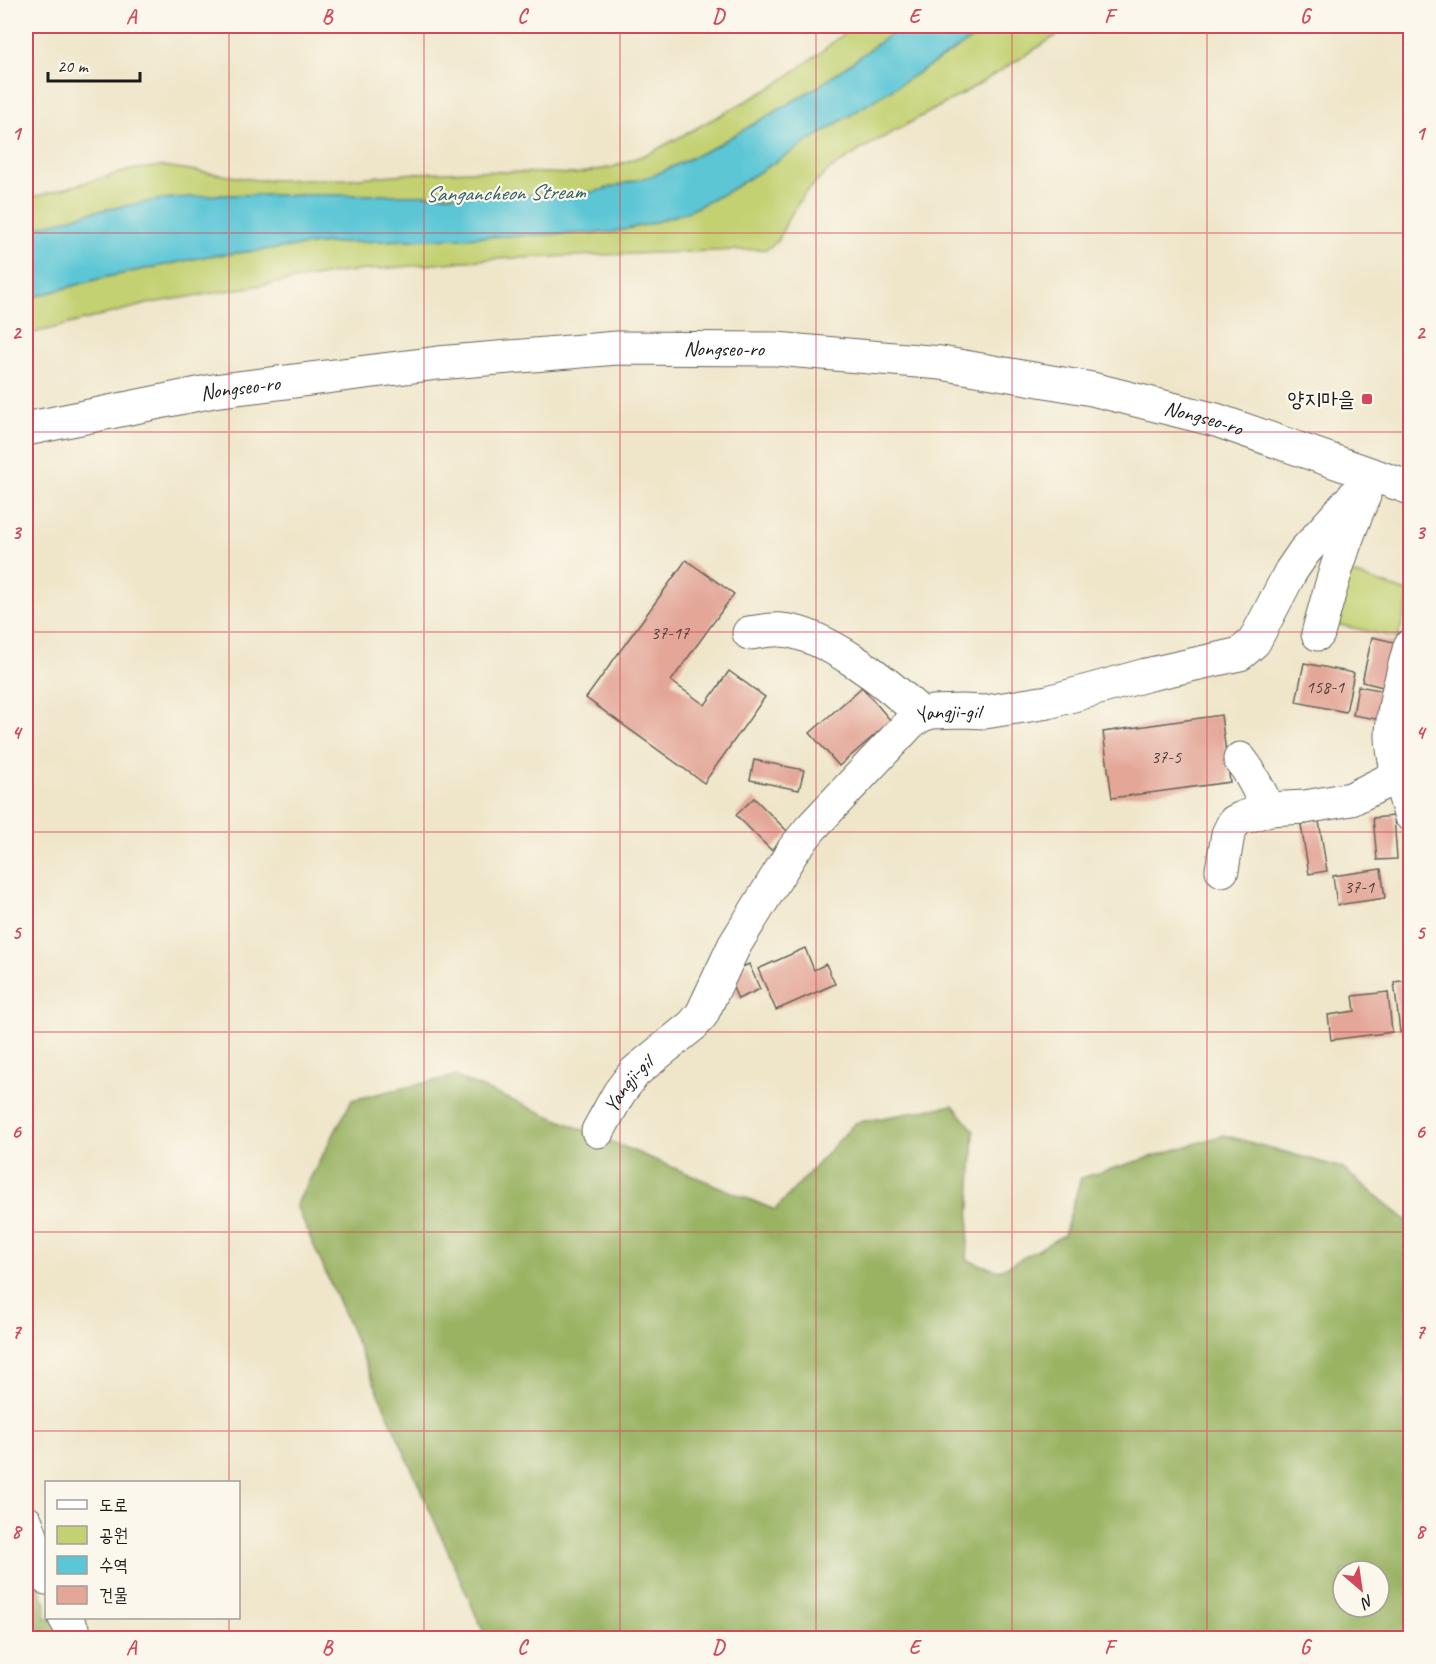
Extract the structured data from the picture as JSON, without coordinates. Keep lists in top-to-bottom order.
{
  "streets": {
    "street": ["Nongseo-ro", "Yangji-gil"]
  },
  "crossings": [
    ["Nongseo-ro", "Yangji-gil"]
  ],
  "water": ["Sangancheon Stream"],
  "places": {
    "transit": ["양지마을"]
  },
  "house_numbers": [
    "37-17",
    "158-1",
    "37-5",
    "37-1"
  ],
  "legend": [
    "도로",
    "공원",
    "수역",
    "건물"
  ],
  "scale_bar": "20 m",
  "north": "bottom right",
  "grid": {
    "columns": [
      "A",
      "B",
      "C",
      "D",
      "E",
      "F",
      "G"
    ],
    "rows": [
      "1",
      "2",
      "3",
      "4",
      "5",
      "6",
      "7",
      "8"
    ]
  }
}
